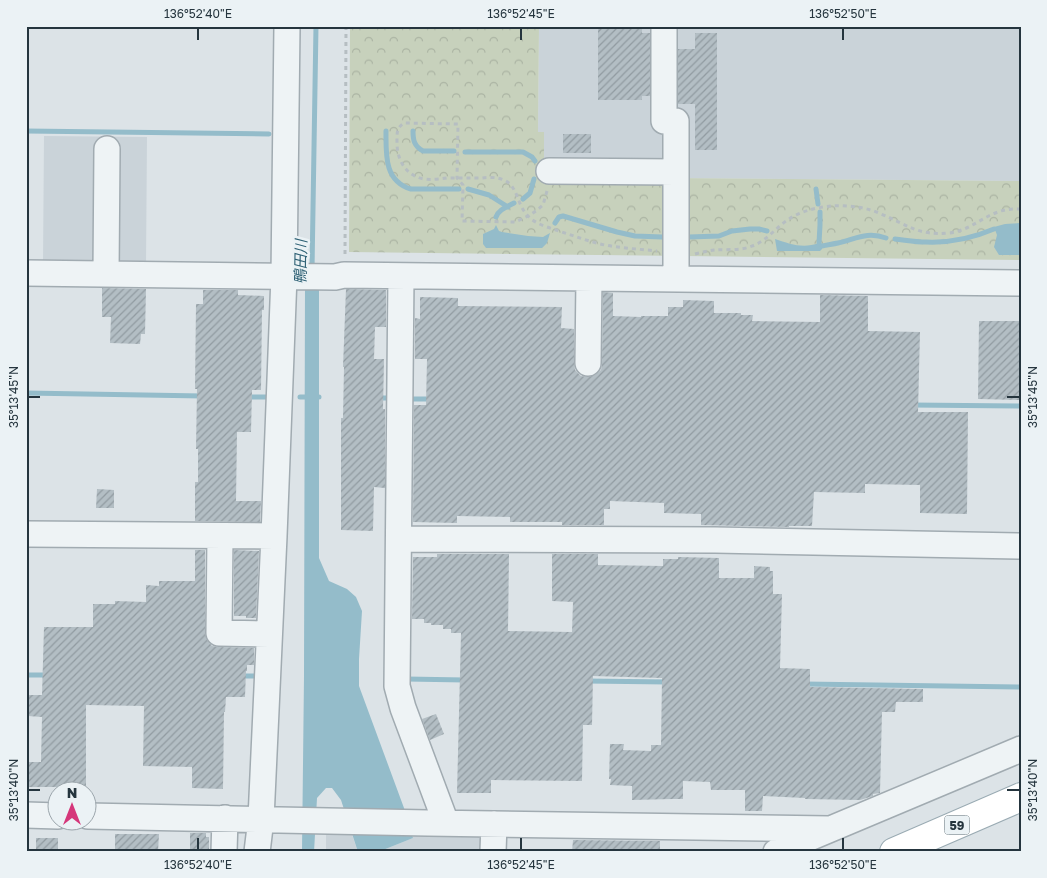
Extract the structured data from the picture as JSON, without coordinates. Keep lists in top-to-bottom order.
{
  "streets": {
    "main road": ["59"]
  },
  "water": ["鴨田川"],
  "north": "top",
  "coordinates": [
    "136°52'40\"E",
    "136°52'45\"E",
    "136°52'50\"E",
    "35°13'45\"N",
    "35°13'40\"N"
  ]
}
